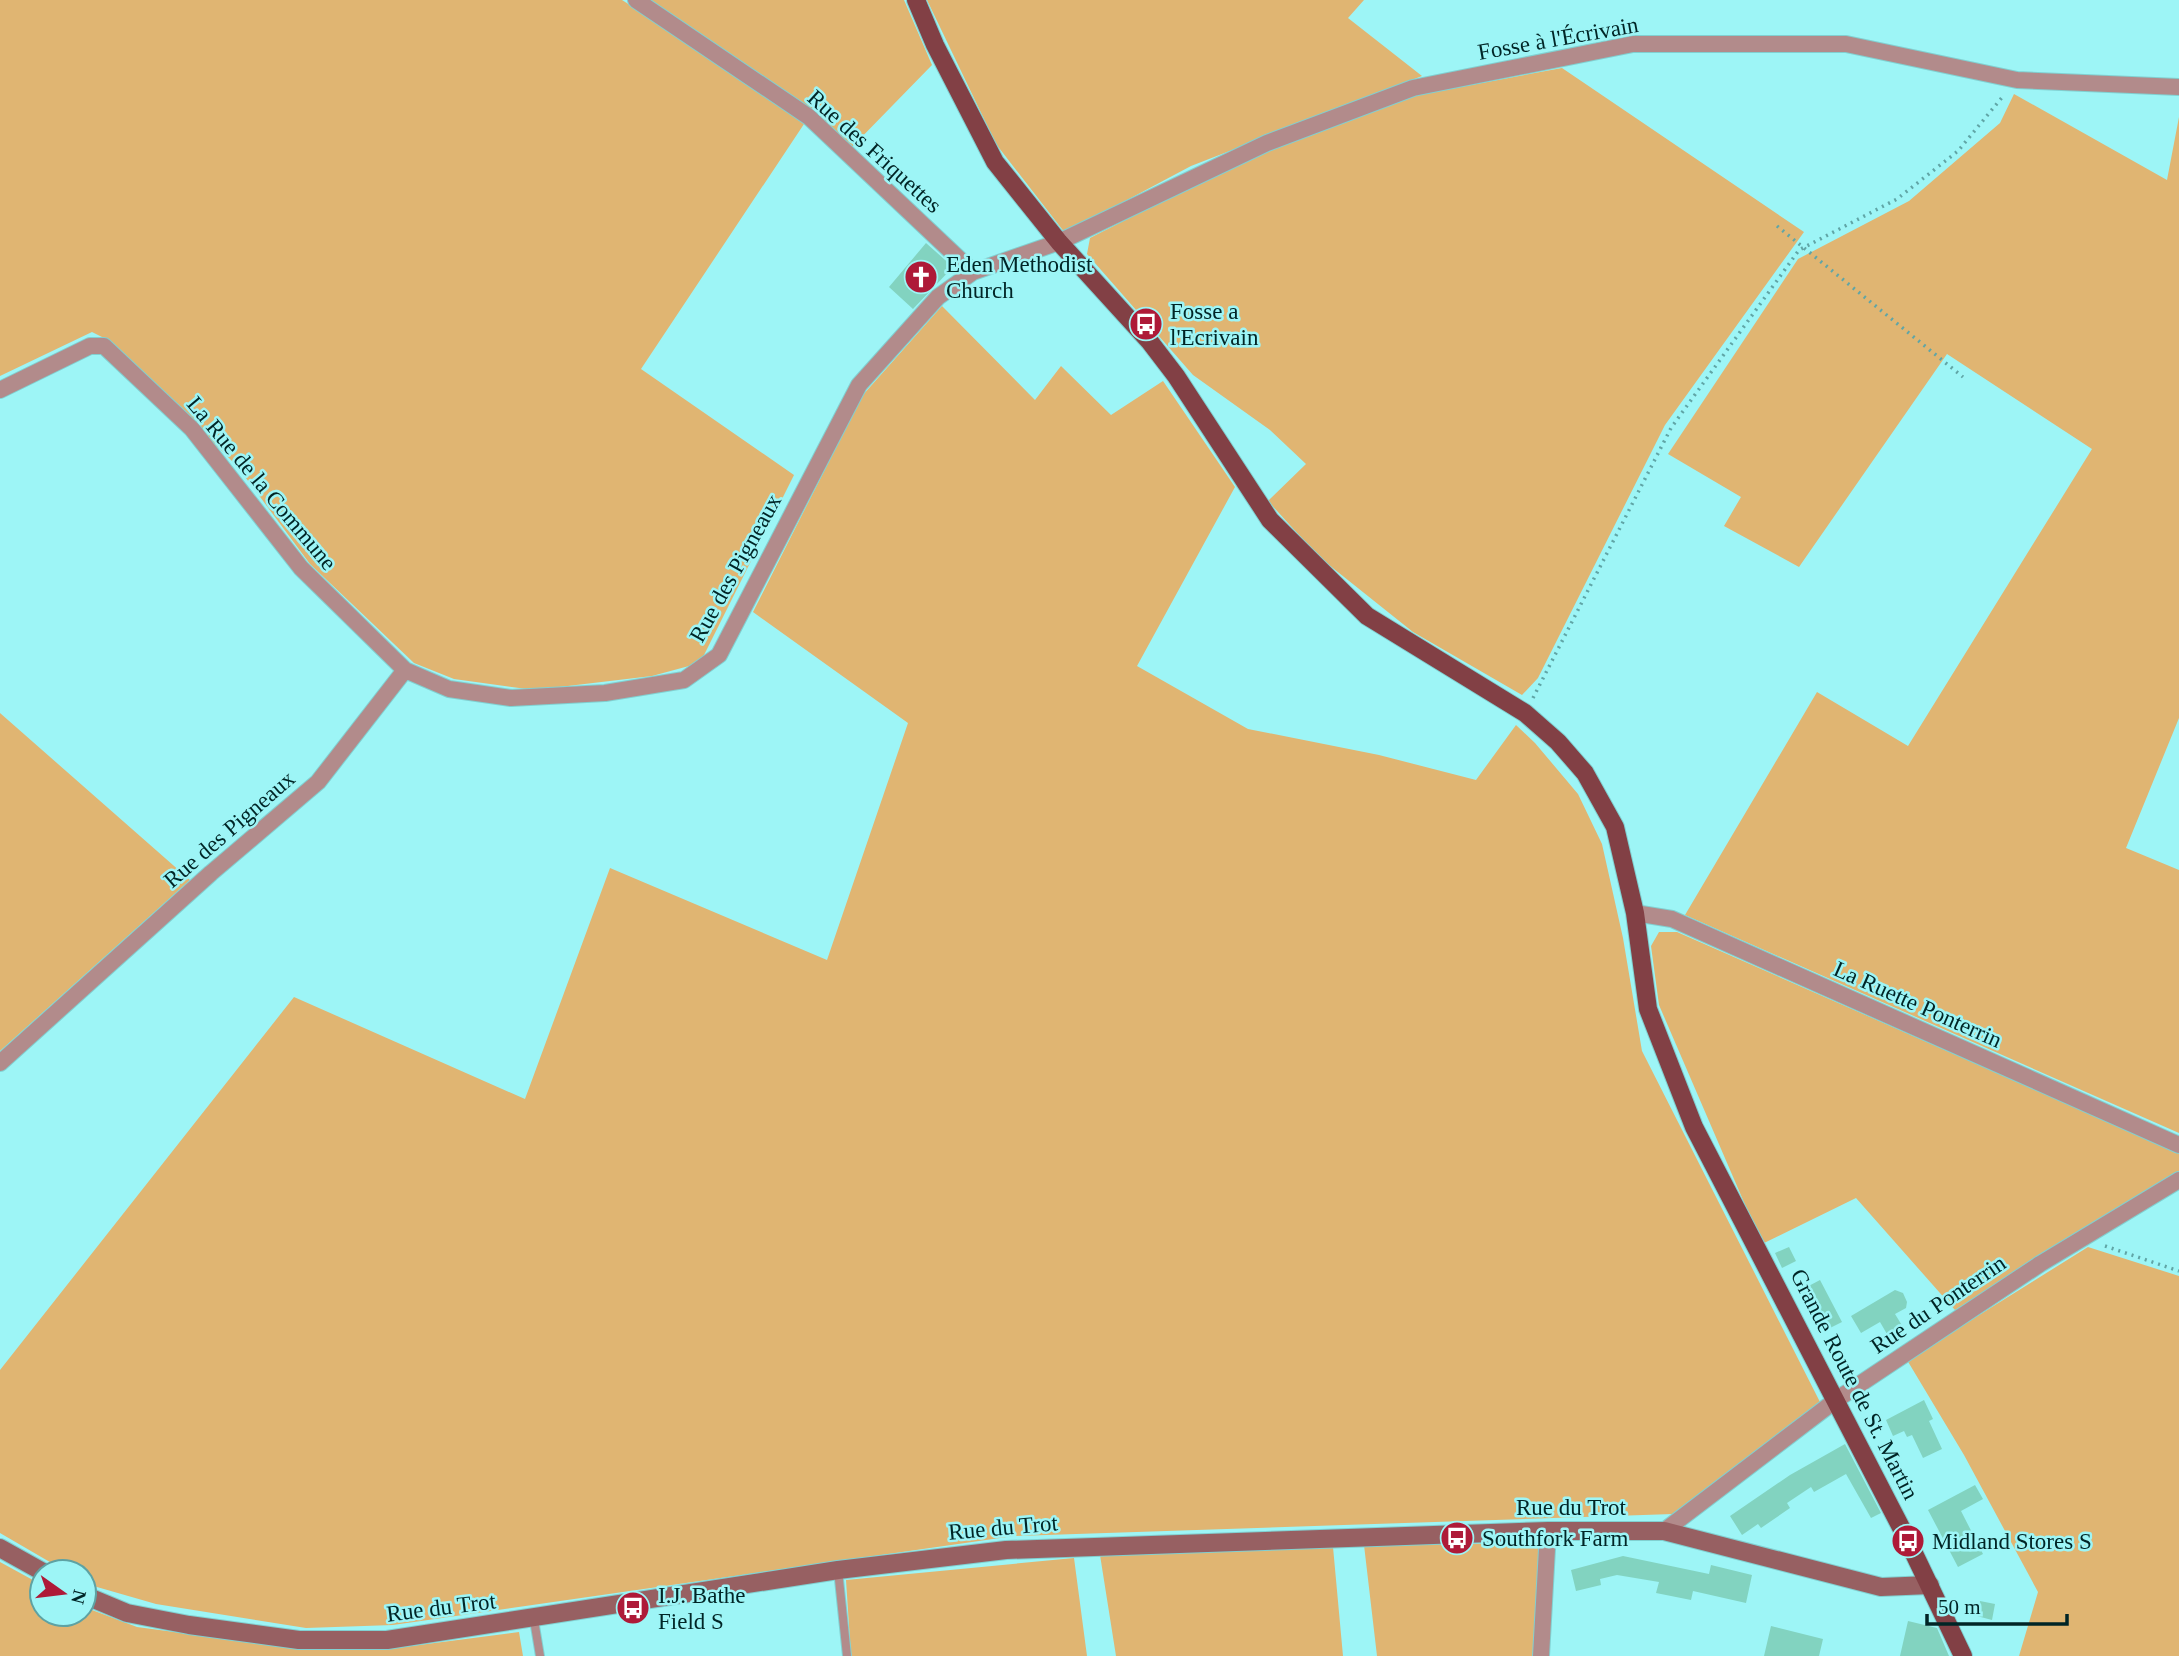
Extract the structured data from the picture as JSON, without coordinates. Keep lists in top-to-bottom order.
{
  "streets": {
    "main road": ["Grande Route de St. Martin", "Rue du Trot"],
    "street": [
      "Fosse à l'Écrivain",
      "Rue des Friquettes",
      "La Rue de la Commune",
      "Rue des Pigneaux",
      "La Ruette Ponterrin",
      "Rue du Ponterrin"
    ]
  },
  "crossings": [
    ["Fosse à l'Écrivain", "Rue des Pigneaux"],
    ["Fosse à l'Écrivain", "Grande Route de St. Martin"],
    ["Rue des Friquettes", "Rue des Pigneaux"],
    ["La Rue de la Commune", "Rue des Pigneaux"],
    ["Rue des Pigneaux", "Grande Route de St. Martin"],
    ["La Ruette Ponterrin", "Grande Route de St. Martin"],
    ["Rue du Ponterrin", "Grande Route de St. Martin"],
    ["Rue du Ponterrin", "Rue du Trot"],
    ["Grande Route de St. Martin", "Rue du Trot"]
  ],
  "places": {
    "church": ["Eden Methodist Church"],
    "bus stop": [
      "Fosse a l'Ecrivain",
      "Southfork Farm",
      "Midland Stores S",
      "I.J. Bathe Field S"
    ]
  },
  "scale_bar": "50 m",
  "north": "right"
}
